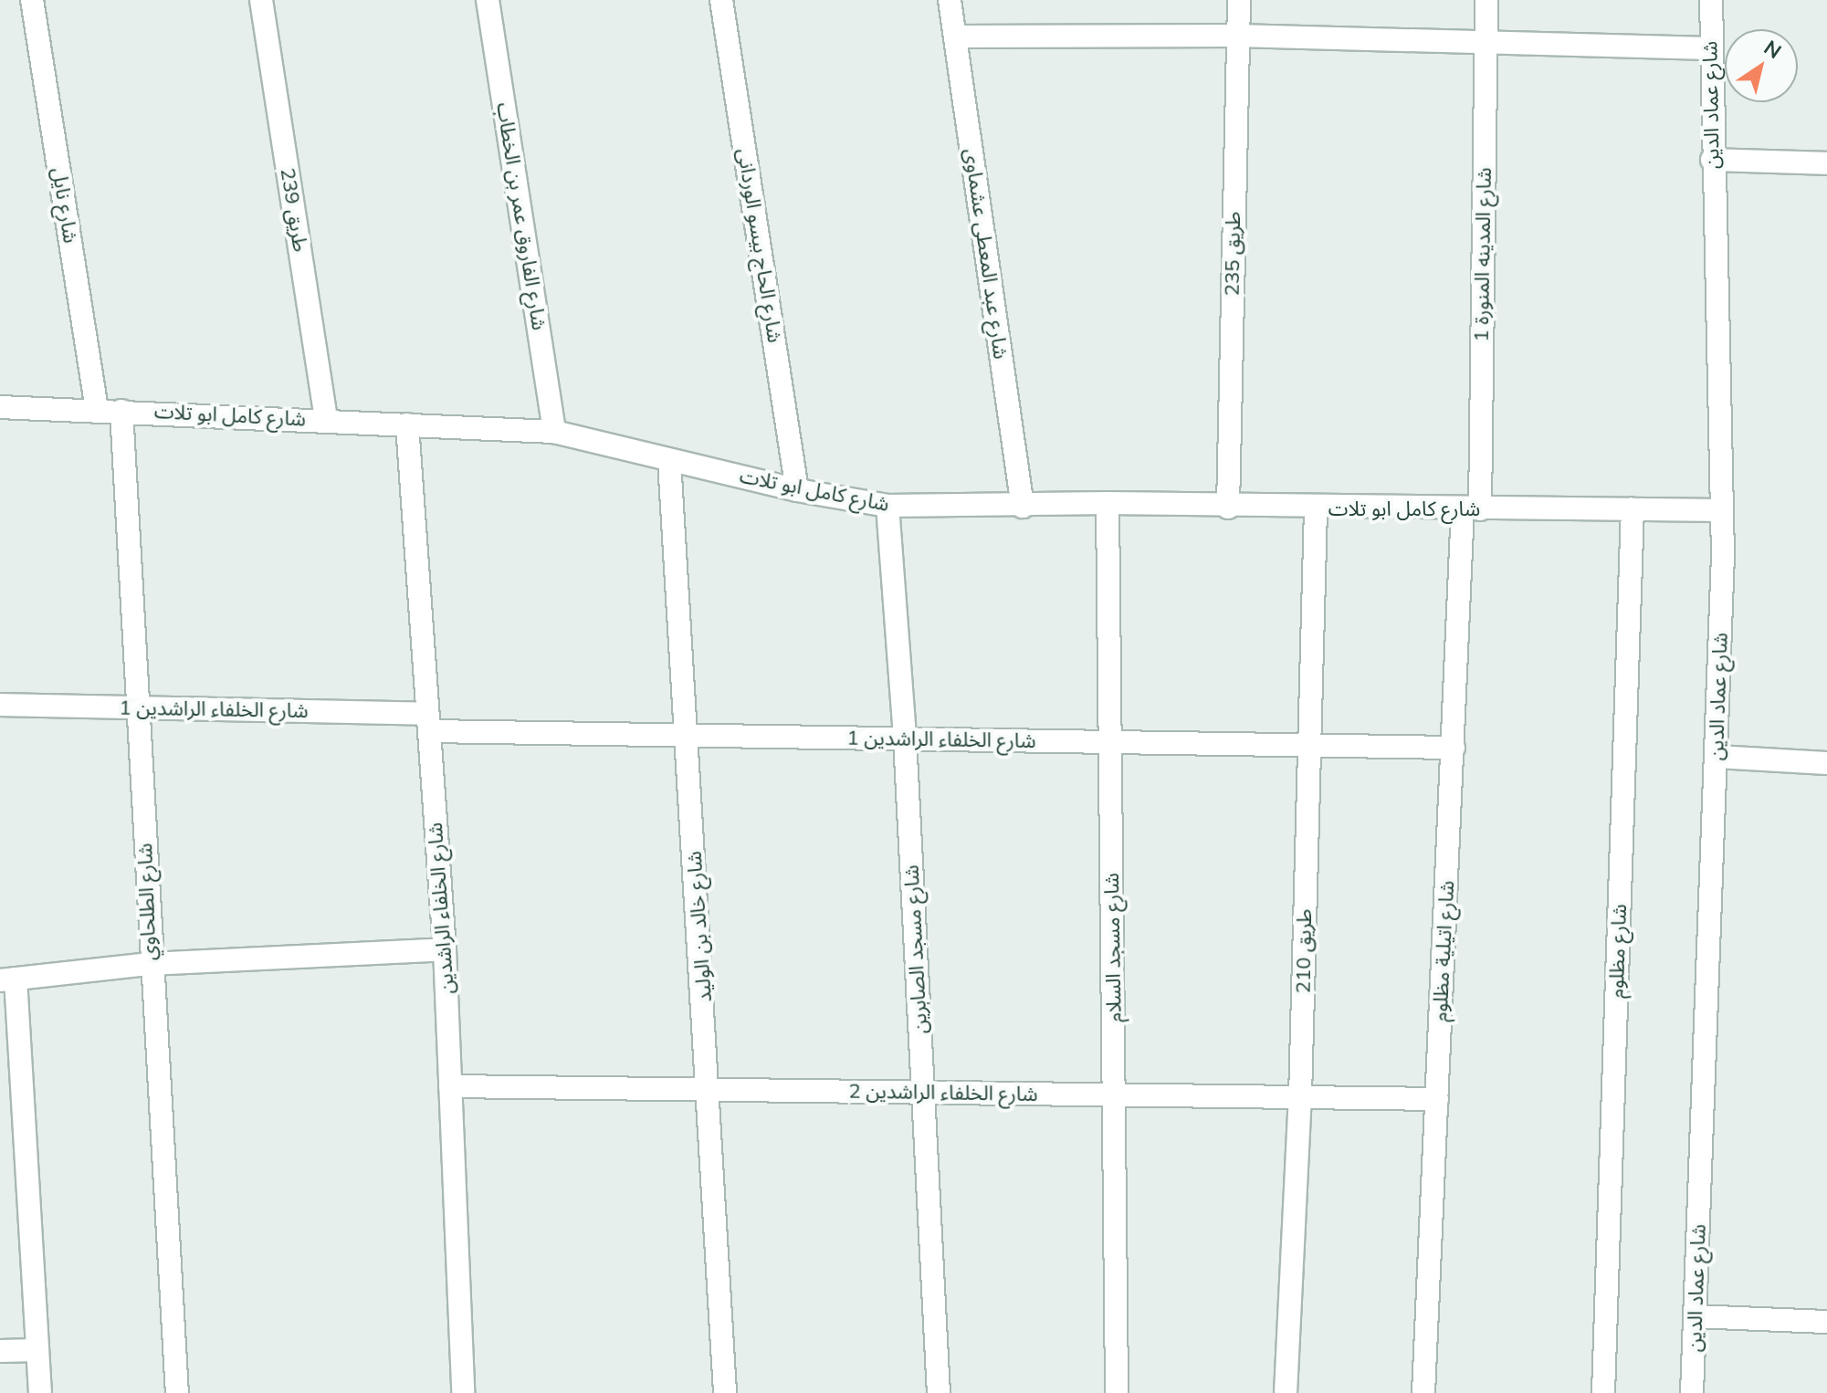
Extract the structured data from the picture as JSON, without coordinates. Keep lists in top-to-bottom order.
{
  "streets": {
    "street": [
      "شارع عماد الدين",
      "شارع نايل",
      "طريق 239",
      "شارع الفاروق عمر بن الخطاب",
      "شارع الحاج بيسو الوردانى",
      "شارع عبد المعطى عشماوى",
      "طريق 235",
      "شارع المدينه المنورة 1",
      "شارع كامل ابو تلات",
      "شارع الخلفاء الراشدين 1",
      "شارع الطلحاوي",
      "شارع الخلفاء الراشدين",
      "شارع خالد بن الوليد",
      "شارع مسجد السلام",
      "شارع مسجد الصابرين",
      "طريق 210",
      "شارع اتيلية مظلوم",
      "شارع مظلوم",
      "شارع الخلفاء الراشدين 2"
    ]
  },
  "crossings": [
    ["شارع عماد الدين", "شارع كامل ابو تلات"],
    ["شارع نايل", "شارع كامل ابو تلات"],
    ["طريق 239", "شارع كامل ابو تلات"],
    ["شارع الفاروق عمر بن الخطاب", "شارع كامل ابو تلات"],
    ["شارع الحاج بيسو الوردانى", "شارع كامل ابو تلات"],
    ["شارع عبد المعطى عشماوى", "شارع كامل ابو تلات"],
    ["طريق 235", "شارع كامل ابو تلات"],
    ["شارع المدينه المنورة 1", "شارع كامل ابو تلات"],
    ["شارع المدينه المنورة 1", "شارع اتيلية مظلوم"],
    ["شارع كامل ابو تلات", "شارع الطلحاوي"],
    ["شارع كامل ابو تلات", "شارع الخلفاء الراشدين"],
    ["شارع كامل ابو تلات", "شارع خالد بن الوليد"],
    ["شارع كامل ابو تلات", "شارع مسجد السلام"],
    ["شارع كامل ابو تلات", "شارع مسجد الصابرين"],
    ["شارع كامل ابو تلات", "طريق 210"],
    ["شارع كامل ابو تلات", "شارع اتيلية مظلوم"],
    ["شارع كامل ابو تلات", "شارع مظلوم"],
    ["شارع الخلفاء الراشدين 1", "شارع الطلحاوي"],
    ["شارع الخلفاء الراشدين 1", "شارع الخلفاء الراشدين"],
    ["شارع الخلفاء الراشدين 1", "شارع خالد بن الوليد"],
    ["شارع الخلفاء الراشدين 1", "شارع مسجد السلام"],
    ["شارع الخلفاء الراشدين 1", "شارع مسجد الصابرين"],
    ["شارع الخلفاء الراشدين 1", "طريق 210"],
    ["شارع الخلفاء الراشدين 1", "شارع اتيلية مظلوم"],
    ["شارع الخلفاء الراشدين", "شارع الخلفاء الراشدين 2"],
    ["شارع خالد بن الوليد", "شارع الخلفاء الراشدين 2"],
    ["شارع مسجد السلام", "شارع الخلفاء الراشدين 2"],
    ["شارع مسجد الصابرين", "شارع الخلفاء الراشدين 2"],
    ["طريق 210", "شارع الخلفاء الراشدين 2"],
    ["شارع اتيلية مظلوم", "شارع الخلفاء الراشدين 2"]
  ],
  "north": "top right"
}
